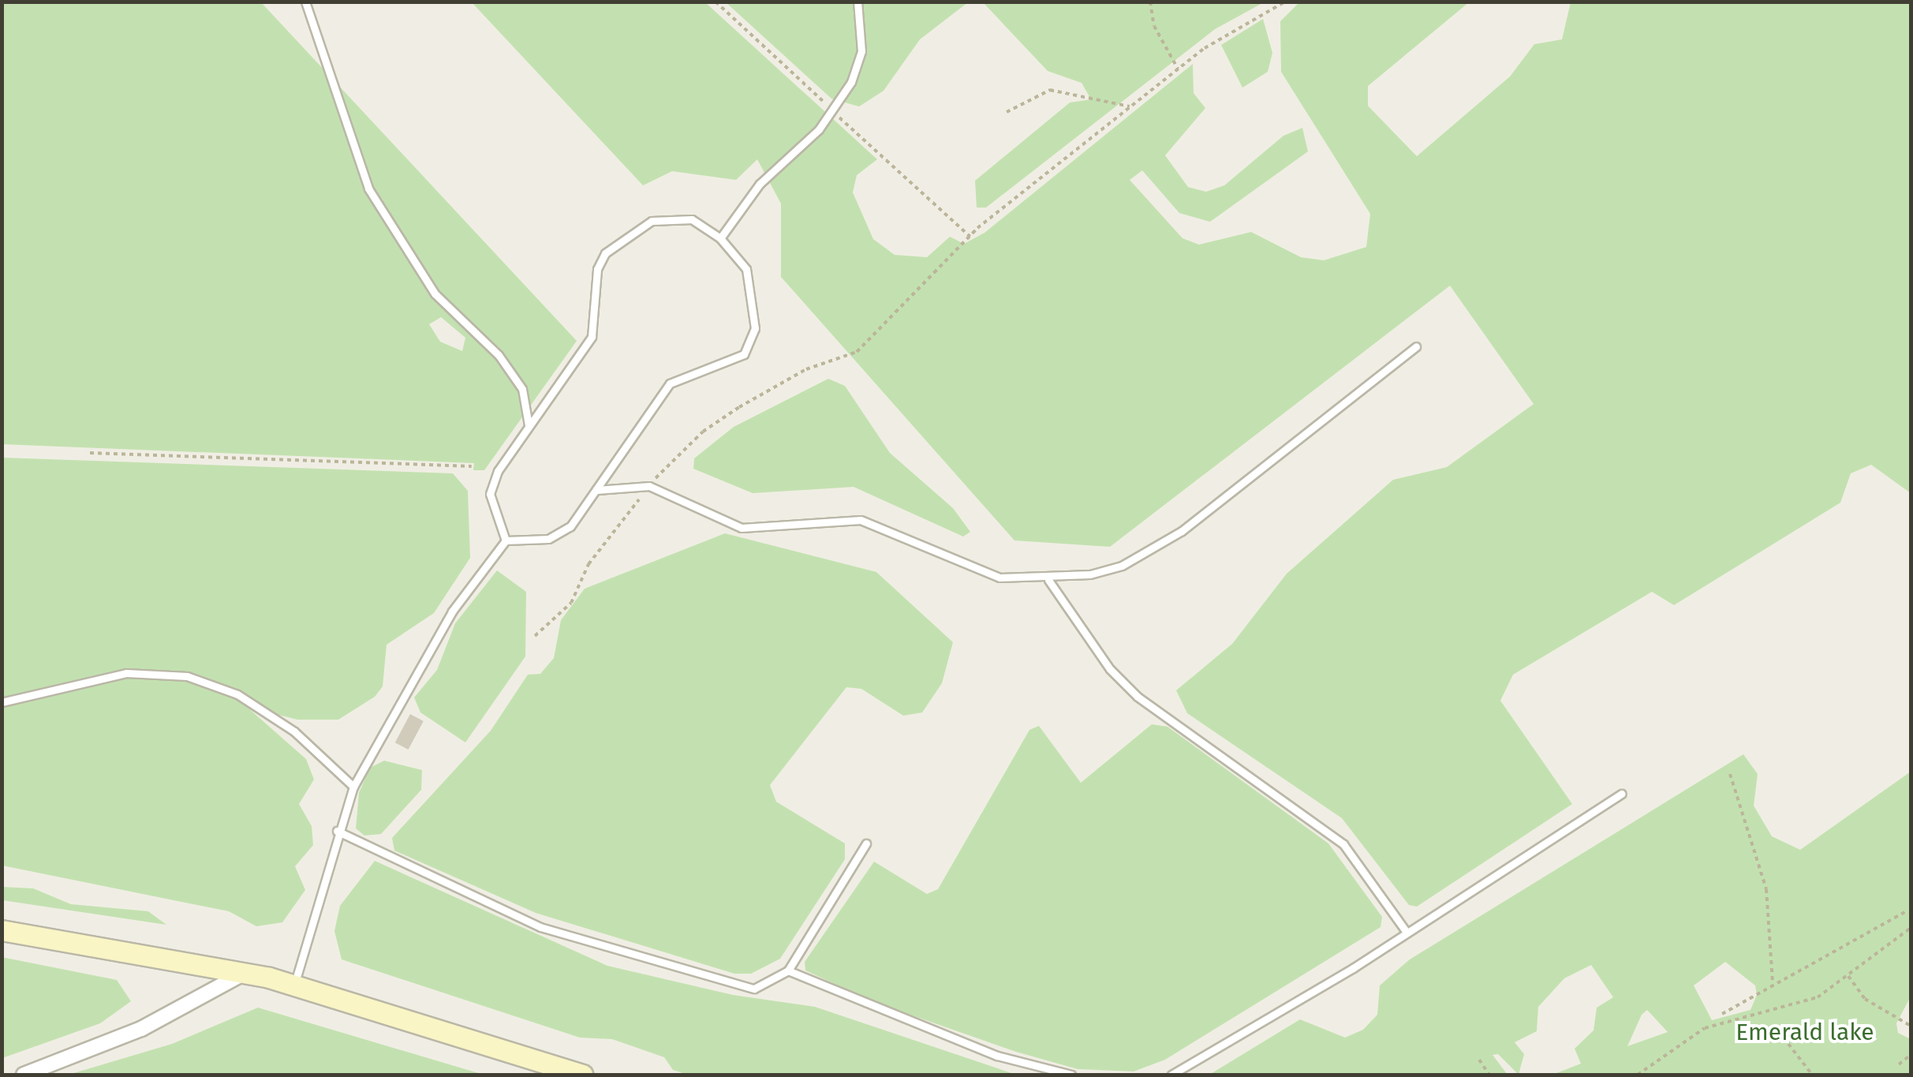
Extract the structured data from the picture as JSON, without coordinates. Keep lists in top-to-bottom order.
{
  "parks": ["Emerald lake"]
}
